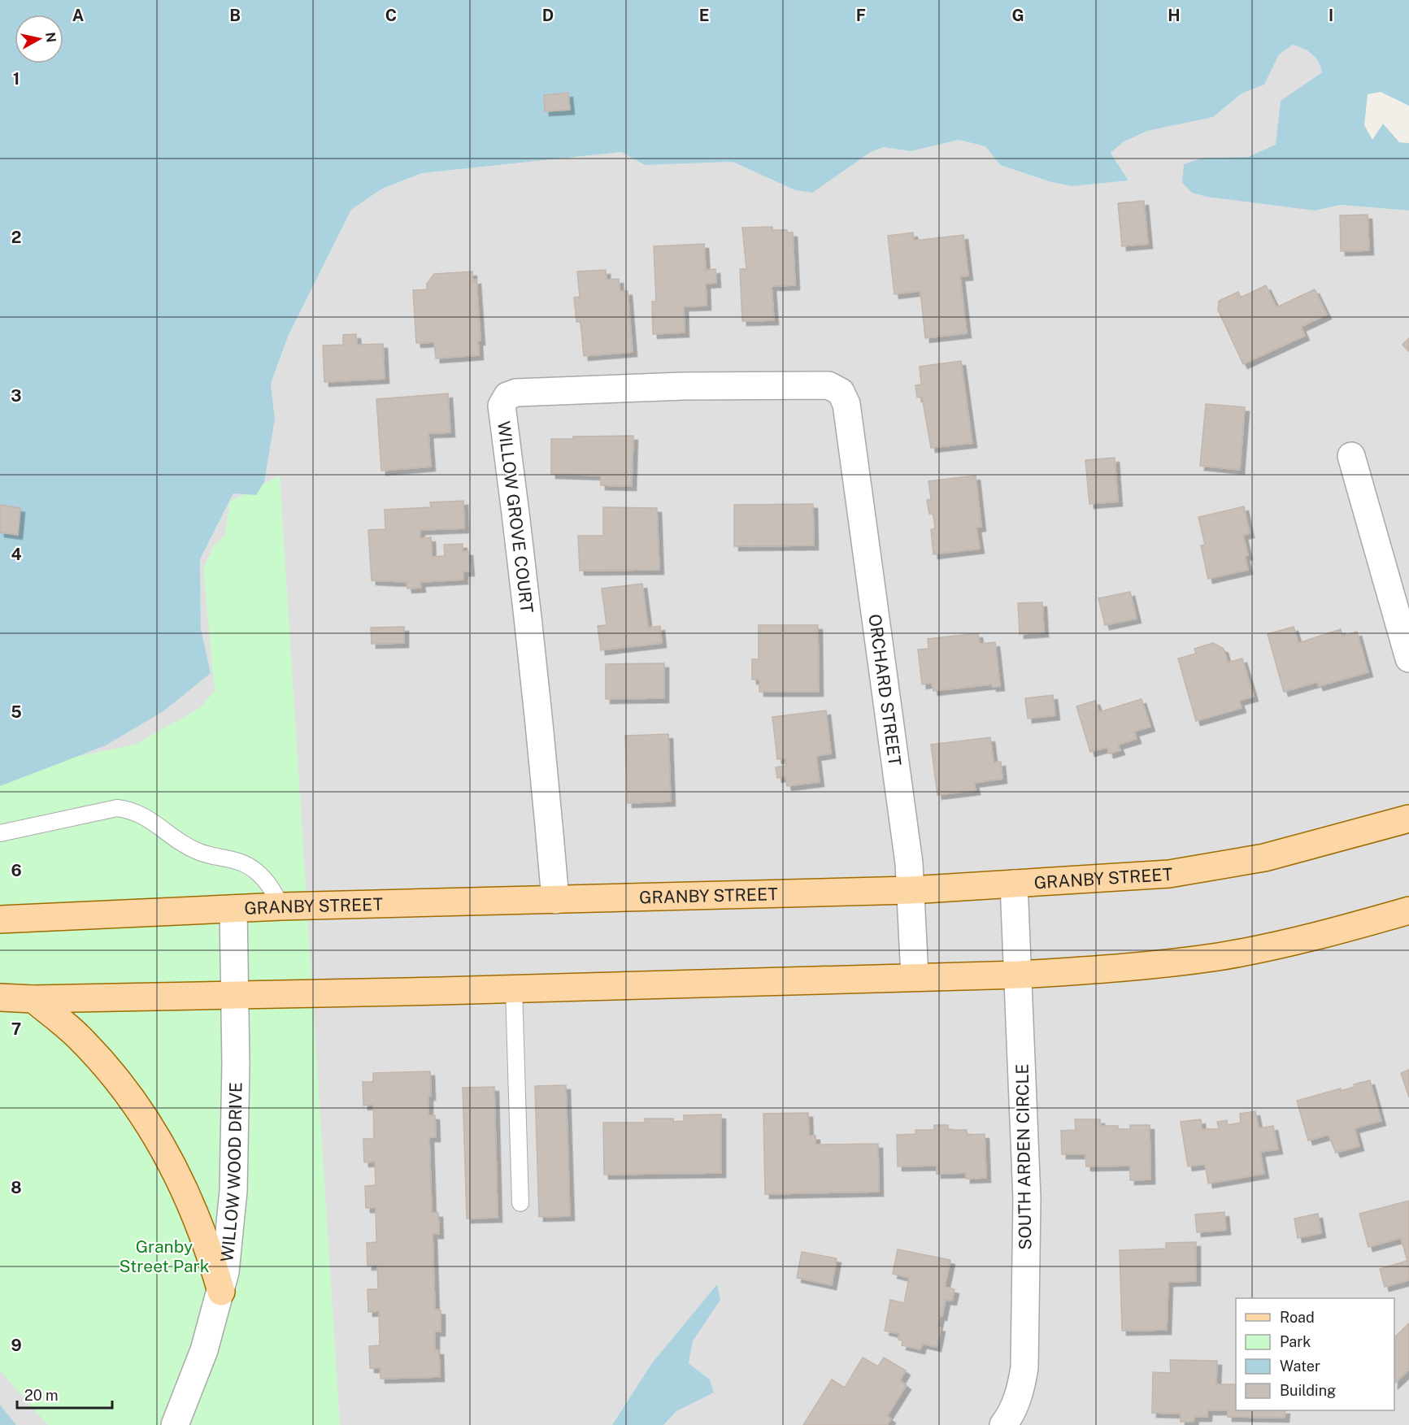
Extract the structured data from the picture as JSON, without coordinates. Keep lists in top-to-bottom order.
{
  "streets": {
    "main road": ["GRANBY STREET"],
    "street": [
      "WILLOW GROVE COURT",
      "ORCHARD STREET",
      "SOUTH ARDEN CIRCLE",
      "WILLOW WOOD DRIVE"
    ]
  },
  "crossings": [
    ["WILLOW GROVE COURT", "ORCHARD STREET"],
    ["WILLOW GROVE COURT", "GRANBY STREET"],
    ["ORCHARD STREET", "GRANBY STREET"],
    ["GRANBY STREET", "SOUTH ARDEN CIRCLE"],
    ["GRANBY STREET", "WILLOW WOOD DRIVE"]
  ],
  "parks": ["Granby Street Park"],
  "legend": [
    "Road",
    "Park",
    "Water",
    "Building"
  ],
  "scale_bar": "20 m",
  "north": "right",
  "grid": {
    "columns": [
      "A",
      "B",
      "C",
      "D",
      "E",
      "F",
      "G",
      "H",
      "I"
    ],
    "rows": [
      "1",
      "2",
      "3",
      "4",
      "5",
      "6",
      "7",
      "8",
      "9"
    ]
  }
}
